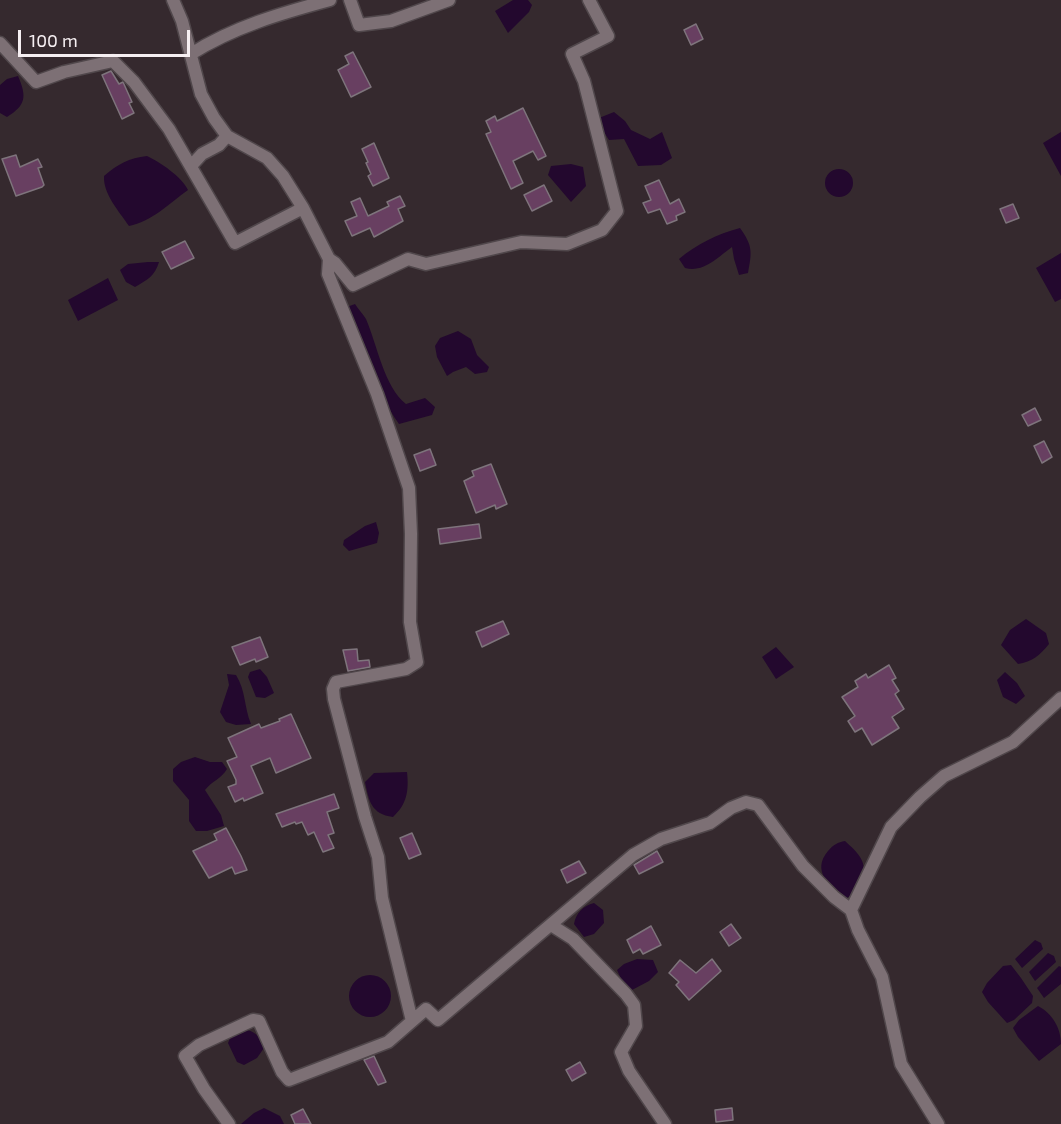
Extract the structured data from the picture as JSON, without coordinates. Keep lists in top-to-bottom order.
{
  "scale_bar": "100 m"
}
